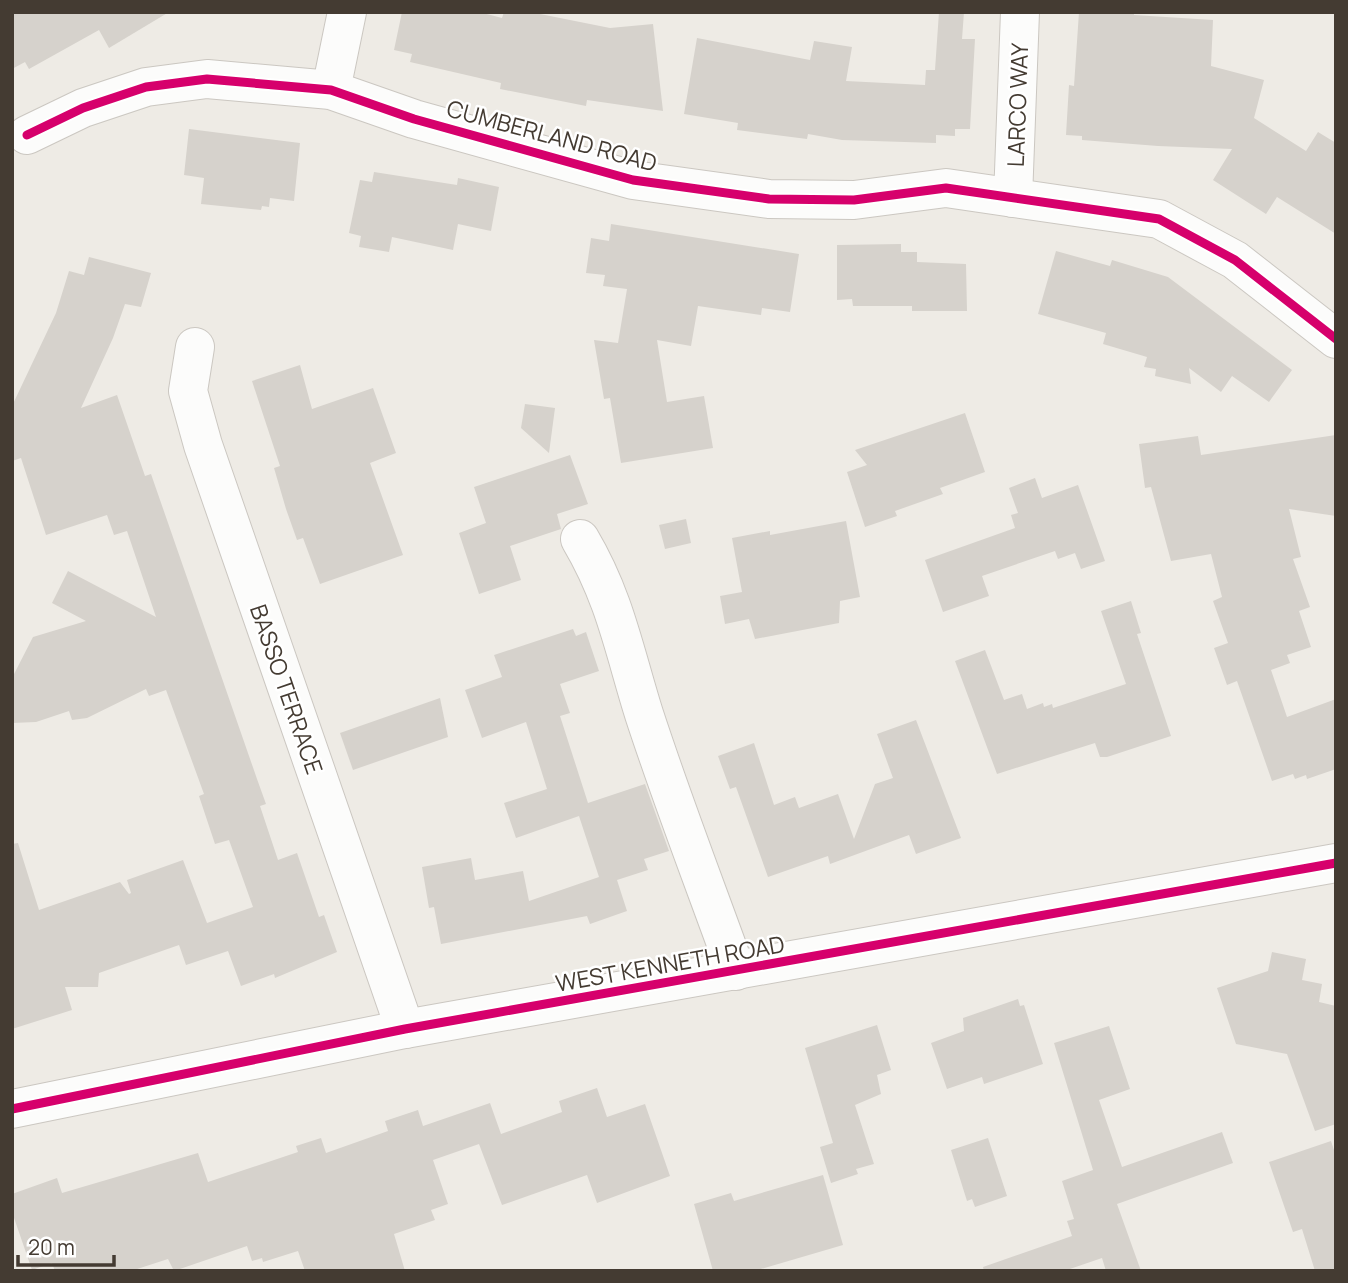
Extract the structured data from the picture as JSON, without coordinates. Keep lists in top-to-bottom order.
{
  "streets": {
    "street": [
      "LARCO WAY",
      "CUMBERLAND ROAD",
      "BASSO TERRACE",
      "WEST KENNETH ROAD"
    ]
  },
  "crossings": [
    ["LARCO WAY", "CUMBERLAND ROAD"],
    ["BASSO TERRACE", "WEST KENNETH ROAD"]
  ],
  "scale_bar": "20 m"
}
